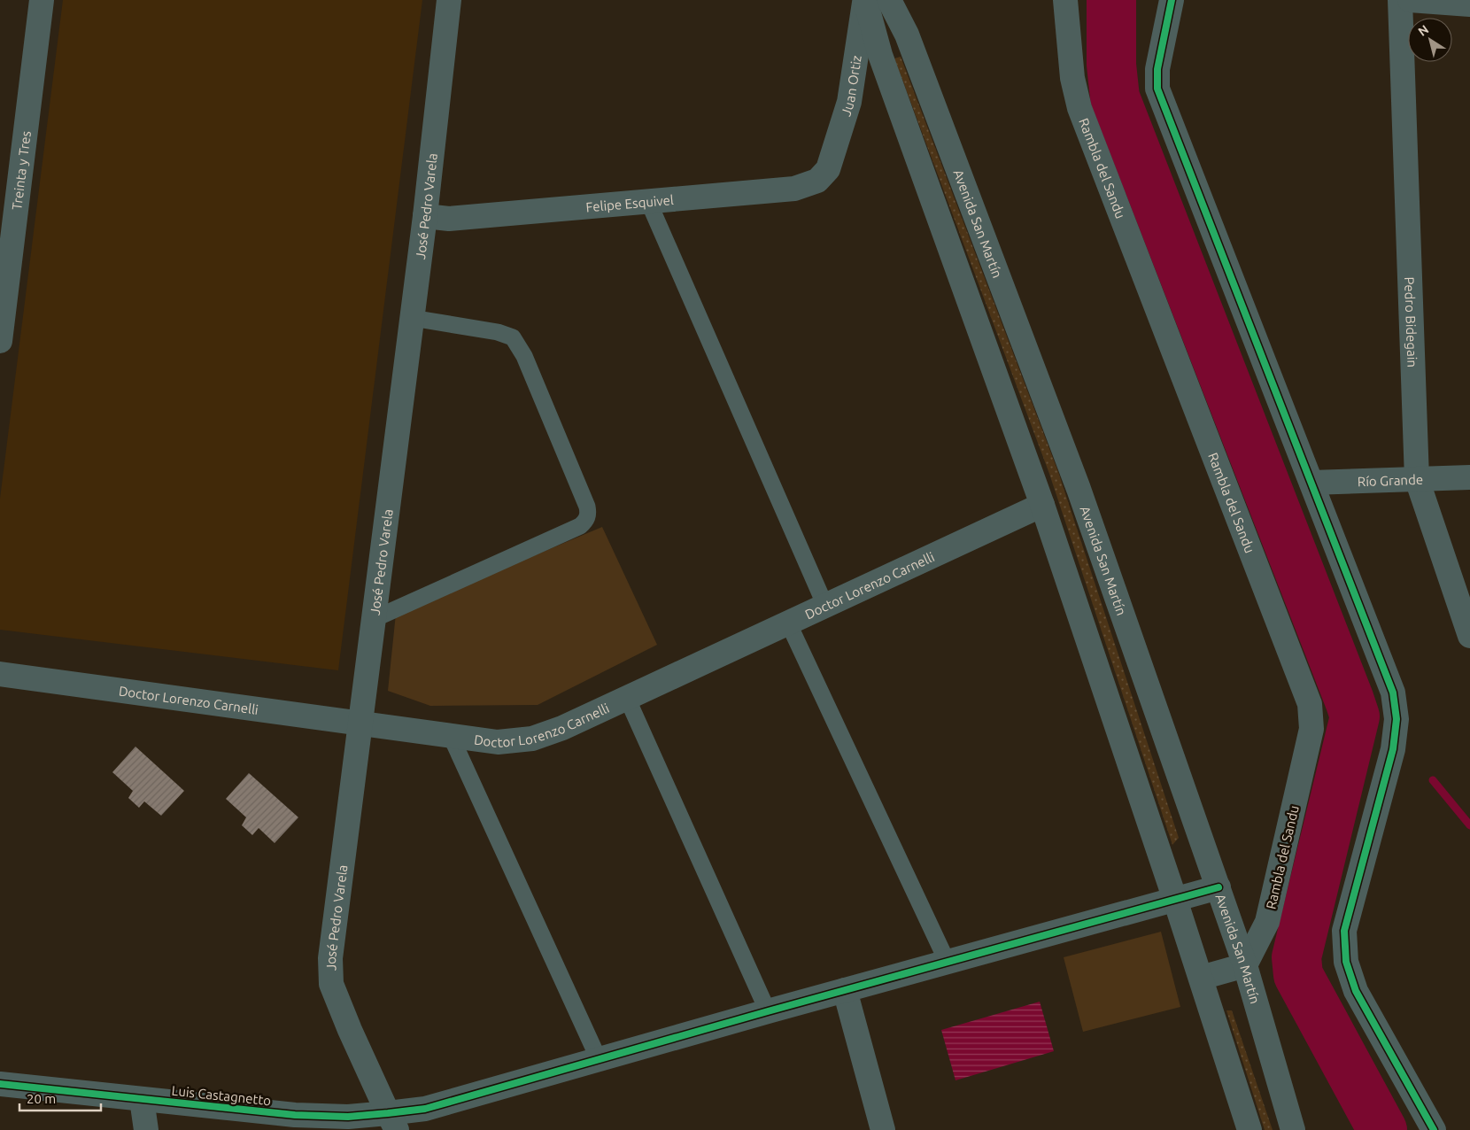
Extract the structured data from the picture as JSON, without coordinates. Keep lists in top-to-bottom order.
{
  "streets": {
    "street": [
      "Juan Ortiz",
      "Rambla del Sandu",
      "Treinta y Tres",
      "Felipe Esquivel",
      "José Pedro Varela",
      "Avenida San Martín",
      "Pedro Bidegain",
      "Río Grande",
      "Doctor Lorenzo Carnelli",
      "Luis Castagnetto"
    ]
  },
  "crossings": [
    ["Juan Ortiz", "Felipe Esquivel"],
    ["Rambla del Sandu", "Avenida San Martín"],
    ["Felipe Esquivel", "José Pedro Varela"],
    ["José Pedro Varela", "Doctor Lorenzo Carnelli"],
    ["José Pedro Varela", "Luis Castagnetto"],
    ["Avenida San Martín", "Luis Castagnetto"],
    ["Pedro Bidegain", "Río Grande"]
  ],
  "scale_bar": "20 m",
  "north": "top left"
}
